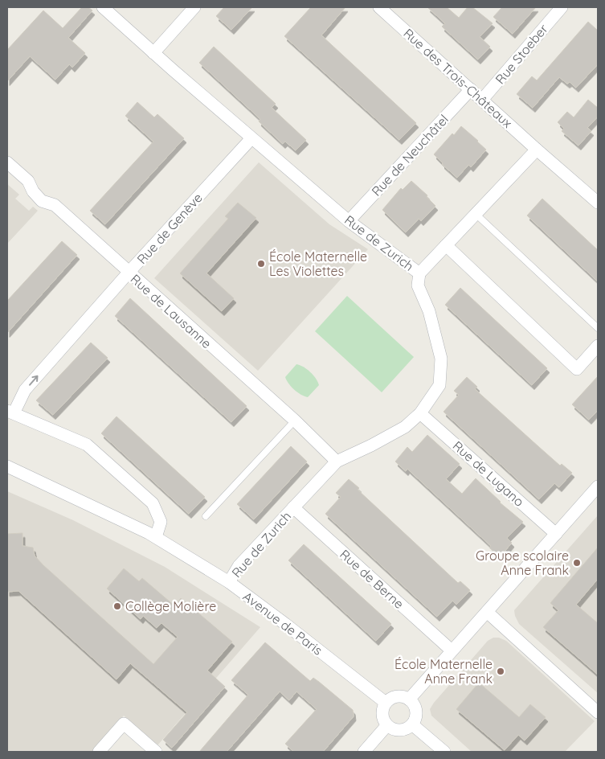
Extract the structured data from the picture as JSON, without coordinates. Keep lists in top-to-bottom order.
{
  "streets": {
    "street": [
      "Rue Stoeber",
      "Rue des Trois-Châteaux",
      "Rue de Neuchâtel",
      "Rue de Genève",
      "Rue de Zurich",
      "Rue de Lausanne",
      "Rue de Lugano",
      "Rue de Berne",
      "Avenue de Paris"
    ]
  },
  "crossings": [
    ["Rue Stoeber", "Rue des Trois-Châteaux"],
    ["Rue des Trois-Châteaux", "Rue de Neuchâtel"],
    ["Rue de Neuchâtel", "Rue de Zurich"],
    ["Rue de Genève", "Rue de Zurich"],
    ["Rue de Genève", "Rue de Lausanne"],
    ["Rue de Zurich", "Rue de Lausanne"],
    ["Rue de Zurich", "Rue de Lugano"],
    ["Rue de Zurich", "Rue de Berne"],
    ["Rue de Zurich", "Avenue de Paris"]
  ],
  "one_way": ["Rue de Genève"],
  "places": [
    "École Maternelle Les Violettes",
    "Groupe scolaire Anne Frank",
    "Collège Molière",
    "École Maternelle Anne Frank"
  ]
}
